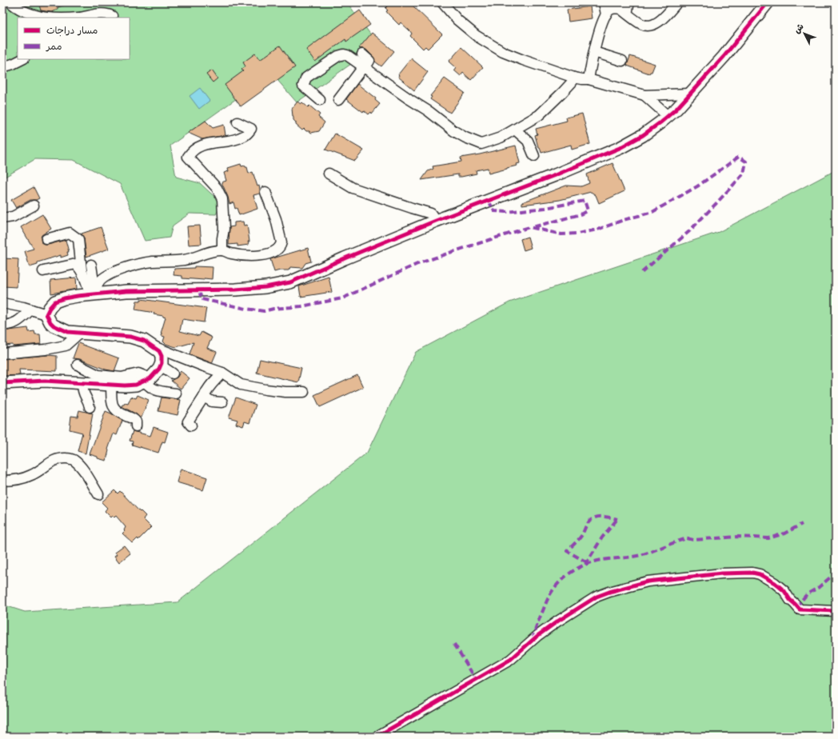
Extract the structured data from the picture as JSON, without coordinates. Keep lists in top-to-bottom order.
{
  "legend": ["مسار دراجات", "ممر"],
  "north": "top left"
}
